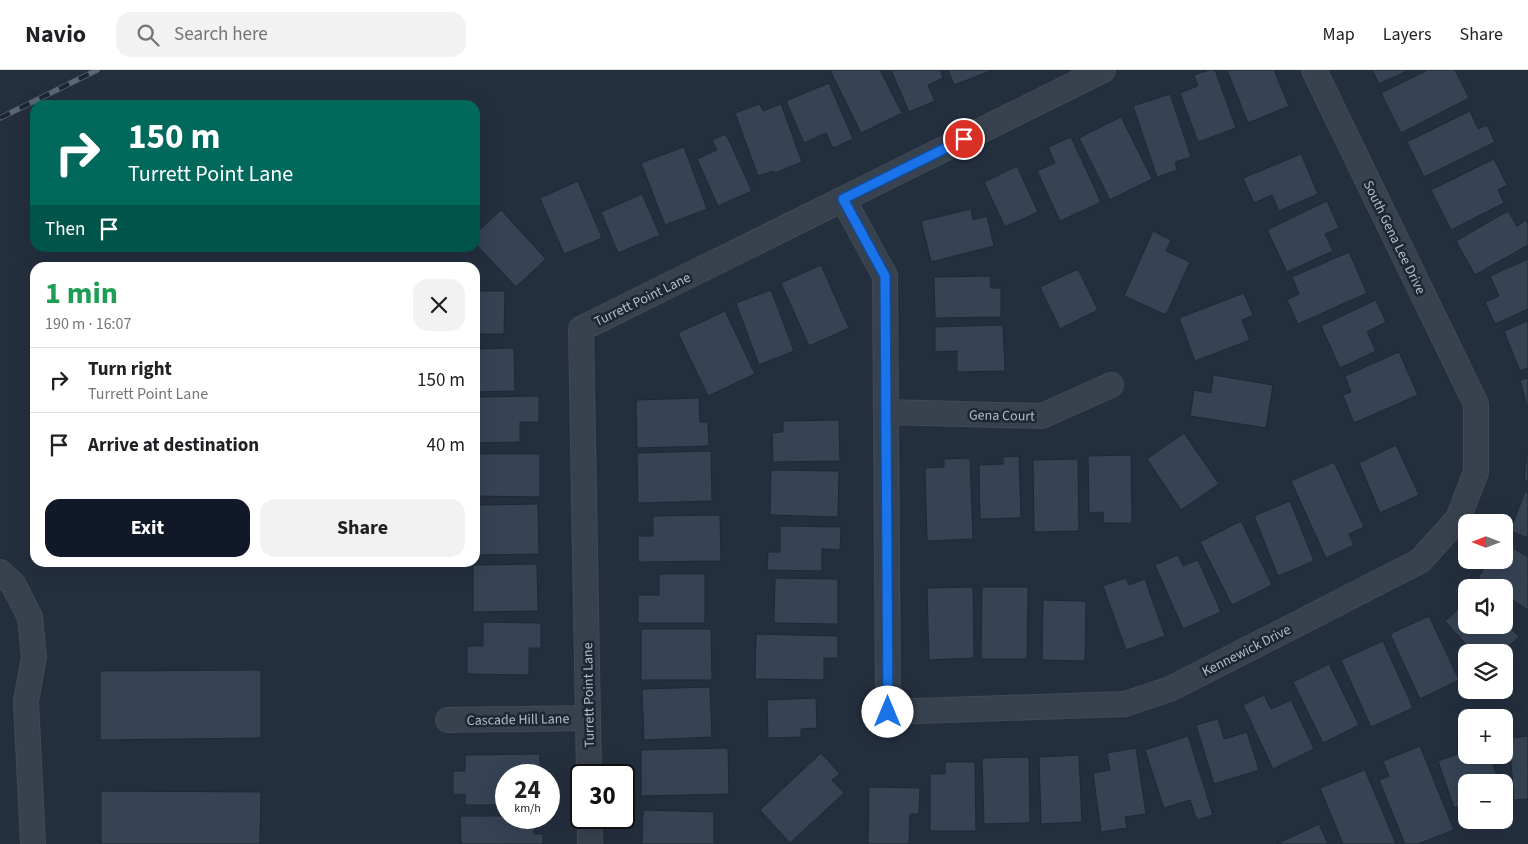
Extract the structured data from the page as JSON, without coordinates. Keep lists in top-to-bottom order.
{
  "streets": {
    "street": [
      "South Gena Lee Drive",
      "Turrett Point Lane",
      "Gena Court",
      "Kennewick Drive",
      "Cascade Hill Lane"
    ]
  },
  "crossings": [
    ["South Gena Lee Drive", "Kennewick Drive"],
    ["Turrett Point Lane", "Cascade Hill Lane"],
    ["Gena Court", "Kennewick Drive"]
  ],
  "north": "left",
  "page": {
    "header": "Navio",
    "search": "Search here",
    "nav": ["Map", "Layers", "Share"],
    "turn": ["150 m", "Turrett Point Lane"],
    "then": "Then",
    "heading": ["1 min", "190 m · 16:07"],
    "list": [
      {
        "name": "Turn right",
        "note": "Turrett Point Lane",
        "value": "150 m"
      },
      {
        "name": "Arrive at destination",
        "value": "40 m"
      }
    ],
    "buttons": ["Exit", "Share"],
    "map_buttons": ["+", "−"],
    "speed": "24 km/h",
    "limit": "30"
  }
}
